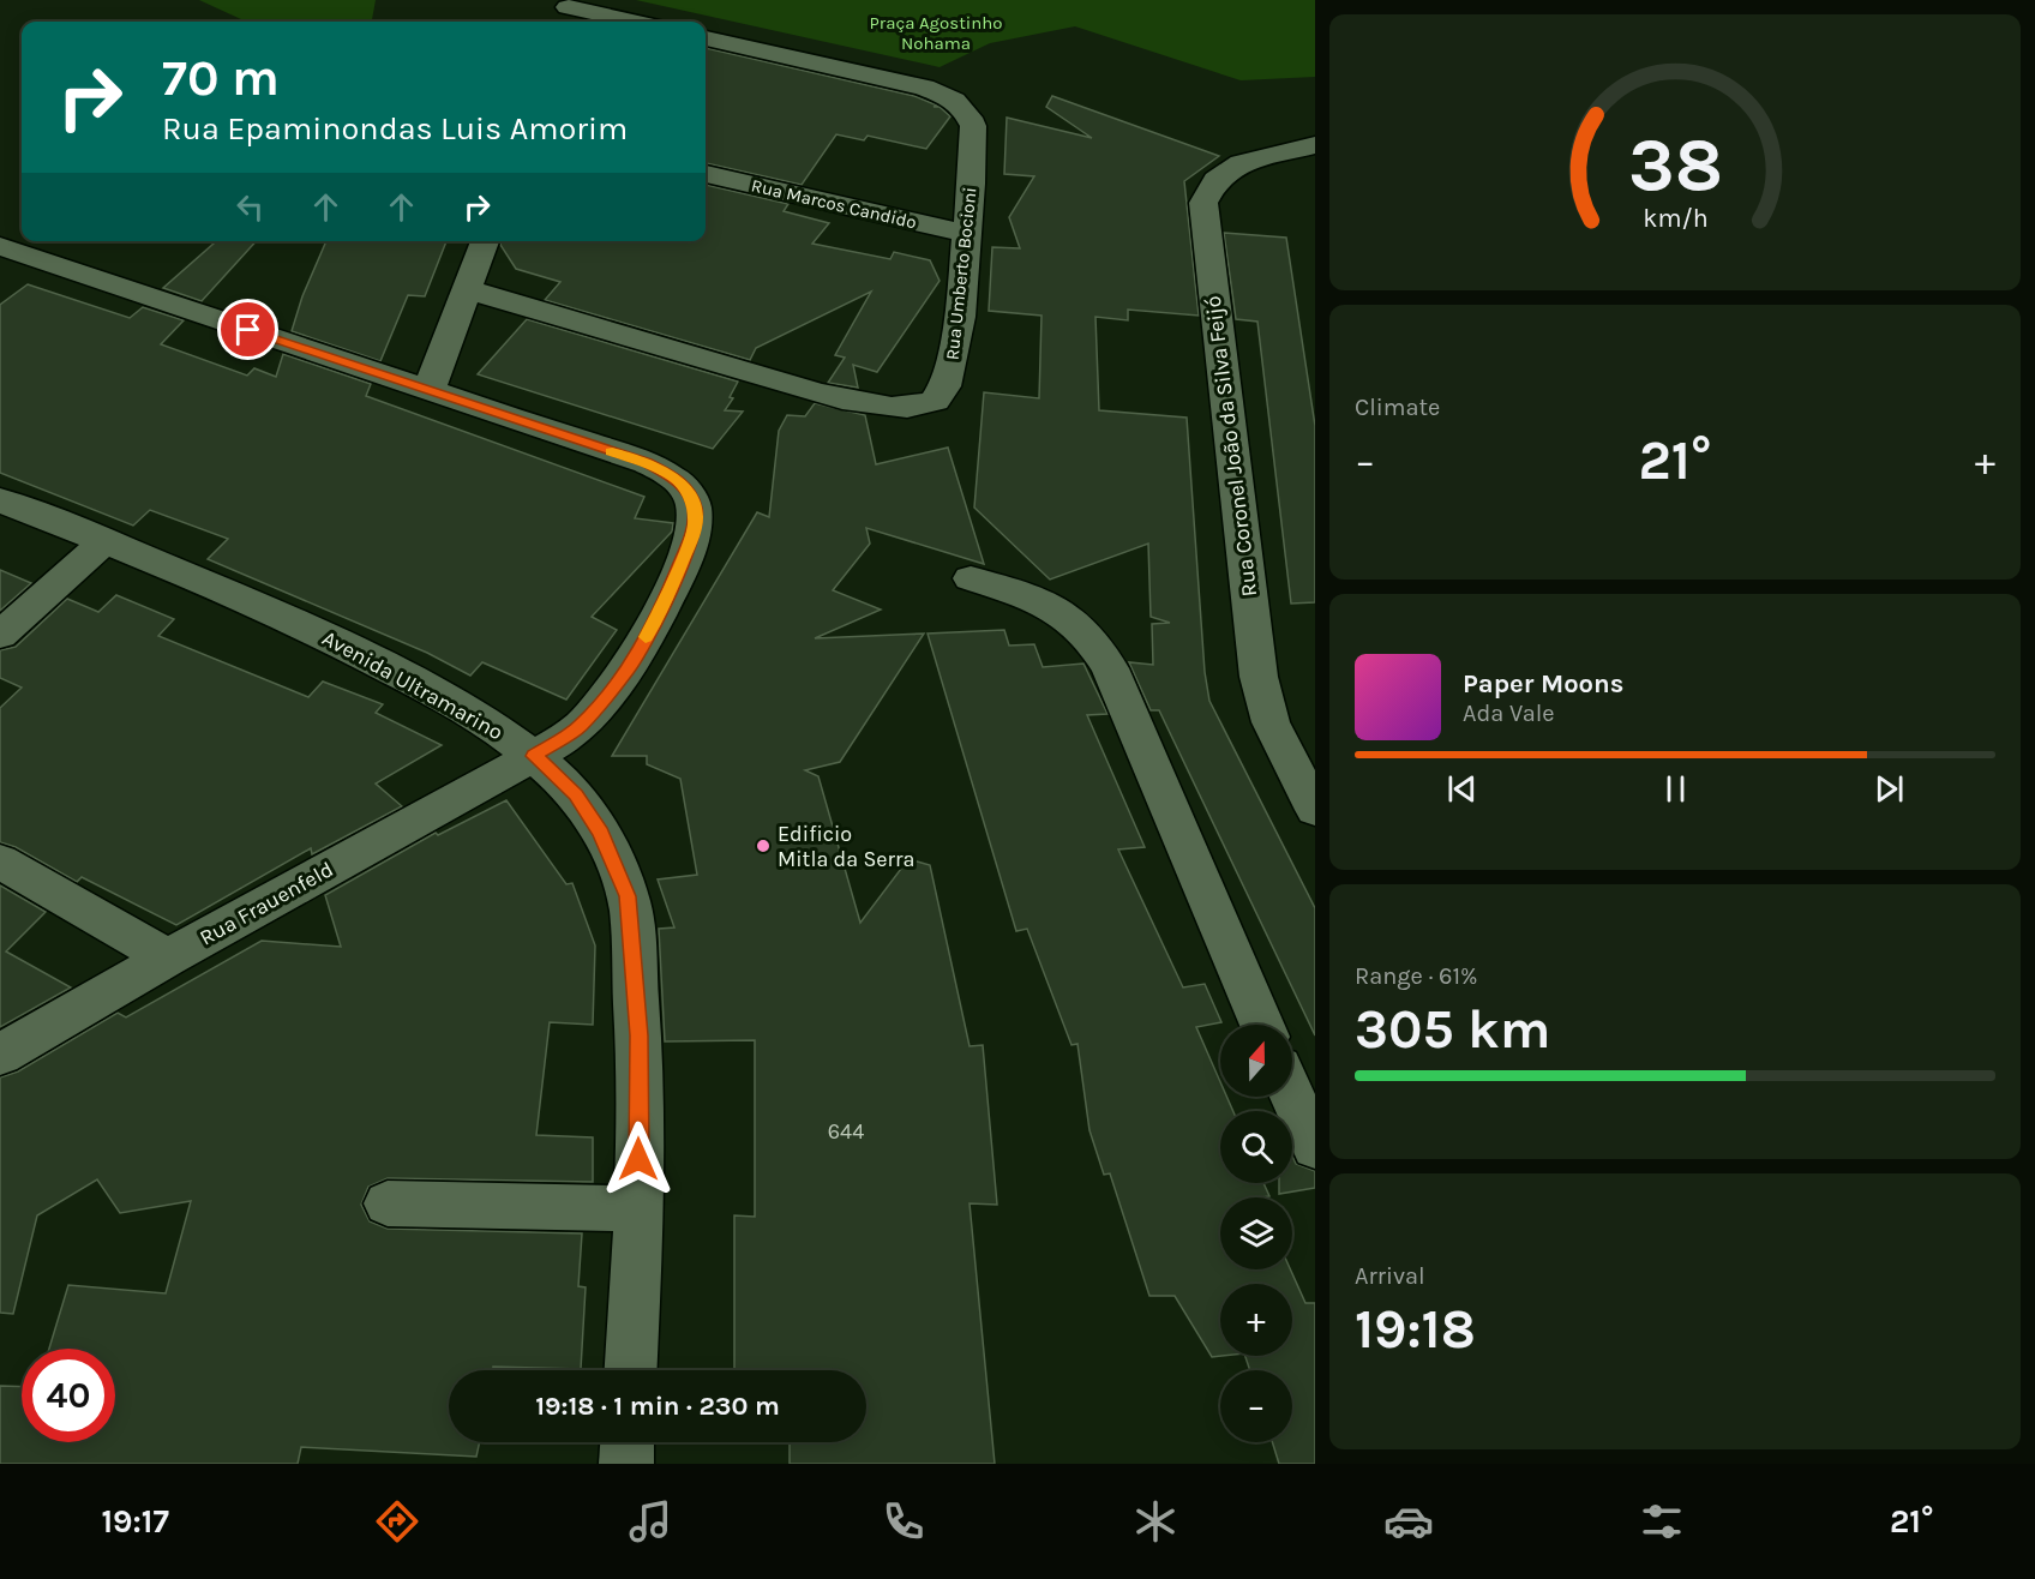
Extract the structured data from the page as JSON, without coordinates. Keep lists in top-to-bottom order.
{
  "streets": {
    "street": [
      "Rua Marcos Candido",
      "Rua Umberto Bocioni",
      "Rua Coronel João da Silva Feijó",
      "Avenida Ultramarino",
      "Rua Frauenfeld"
    ]
  },
  "crossings": [
    ["Rua Marcos Candido", "Rua Umberto Bocioni"],
    ["Avenida Ultramarino", "Rua Frauenfeld"]
  ],
  "parks": ["Praça Agostinho Nohama"],
  "places": ["Edificio Mitla da Serra"],
  "house_numbers": ["644"],
  "north": "top",
  "page": {
    "turn": ["70 m", "Rua Epaminondas Luis Amorim"],
    "tile": [
      "Climate",
      ["Range · 61%", "305 km"],
      ["Arrival", "19:18"]
    ],
    "heat": ["−", "21°", "+"],
    "song": ["Paper Moons", "Ada Vale"],
    "map_buttons": ["+", "−"],
    "limit": "40",
    "trip": "19:18 · 1 min · 230 m",
    "tabs": ["19:17", "21°"],
    "gauge": ["38", "km/h"]
  }
}
